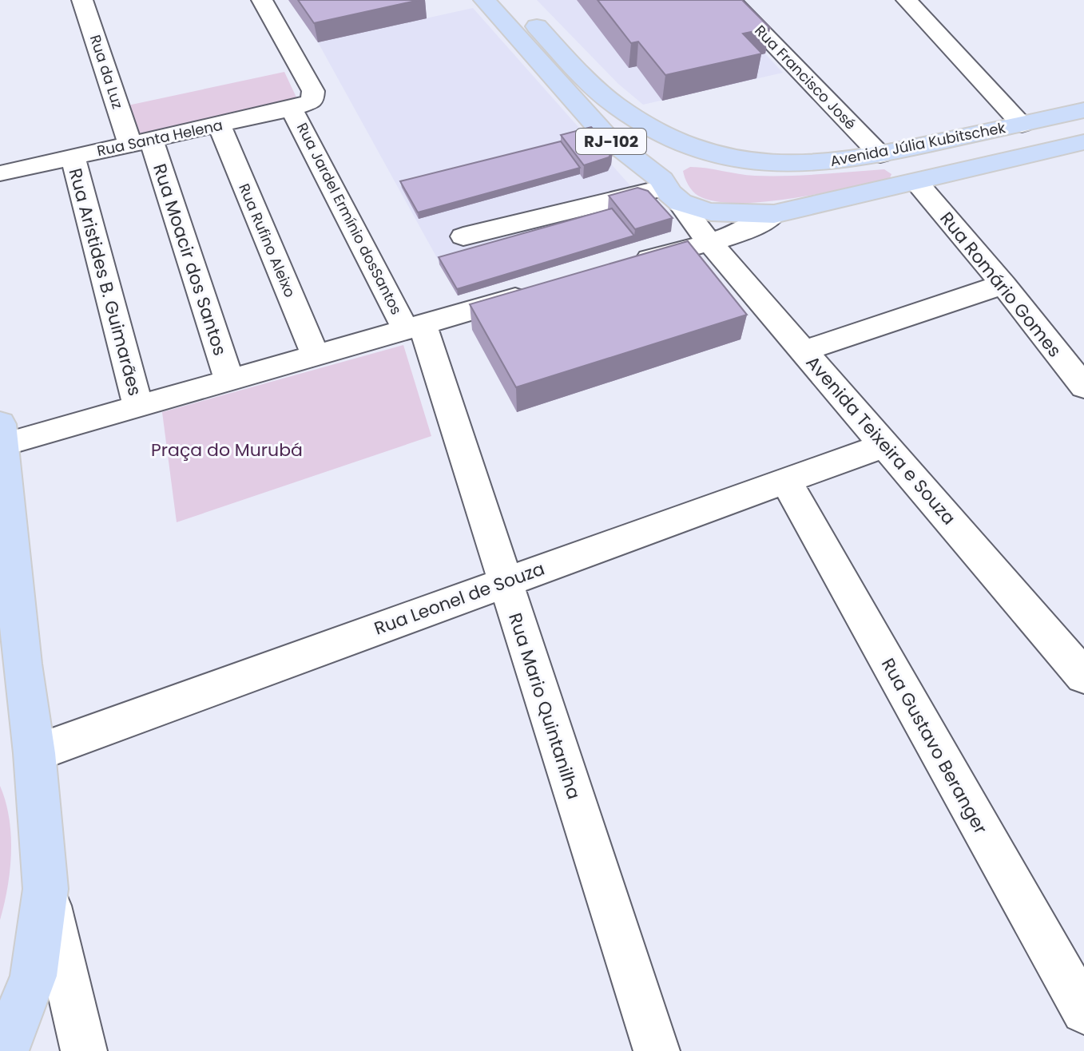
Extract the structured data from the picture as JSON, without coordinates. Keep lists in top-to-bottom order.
{
  "streets": {
    "main road": ["RJ-102", "Avenida Júlia Kubitschek", "Avenida Teixeira e Souza"],
    "street": [
      "Rua da Luz",
      "Rua Francisco José",
      "Rua Santa Helena",
      "Rua Jardel Ermínio dosSantos",
      "Rua Rufino Aleixo",
      "Rua Moacir dos Santos",
      "Rua Aristides B. Guimarães",
      "Rua Romário Gomes",
      "Rua Leonel de Souza",
      "Rua Mario Quintanilha",
      "Rua Gustavo Beranger"
    ]
  },
  "crossings": [
    ["Rua da Luz", "Rua Santa Helena"],
    ["Rua da Luz", "Rua Moacir dos Santos"],
    ["Rua Francisco José", "Avenida Júlia Kubitschek"],
    ["Rua Santa Helena", "Rua Jardel Ermínio dosSantos"],
    ["Rua Santa Helena", "Rua Rufino Aleixo"],
    ["Rua Santa Helena", "Rua Moacir dos Santos"],
    ["Rua Santa Helena", "Rua Aristides B. Guimarães"],
    ["RJ-102", "Avenida Júlia Kubitschek"],
    ["Avenida Júlia Kubitschek", "Rua Romário Gomes"],
    ["Avenida Júlia Kubitschek", "Avenida Teixeira e Souza"],
    ["Rua Jardel Ermínio dosSantos", "Rua Mario Quintanilha"],
    ["Avenida Teixeira e Souza", "Rua Leonel de Souza"],
    ["Rua Leonel de Souza", "Rua Mario Quintanilha"],
    ["Rua Leonel de Souza", "Rua Gustavo Beranger"]
  ],
  "parks": ["Praça do Murubá"]
}
